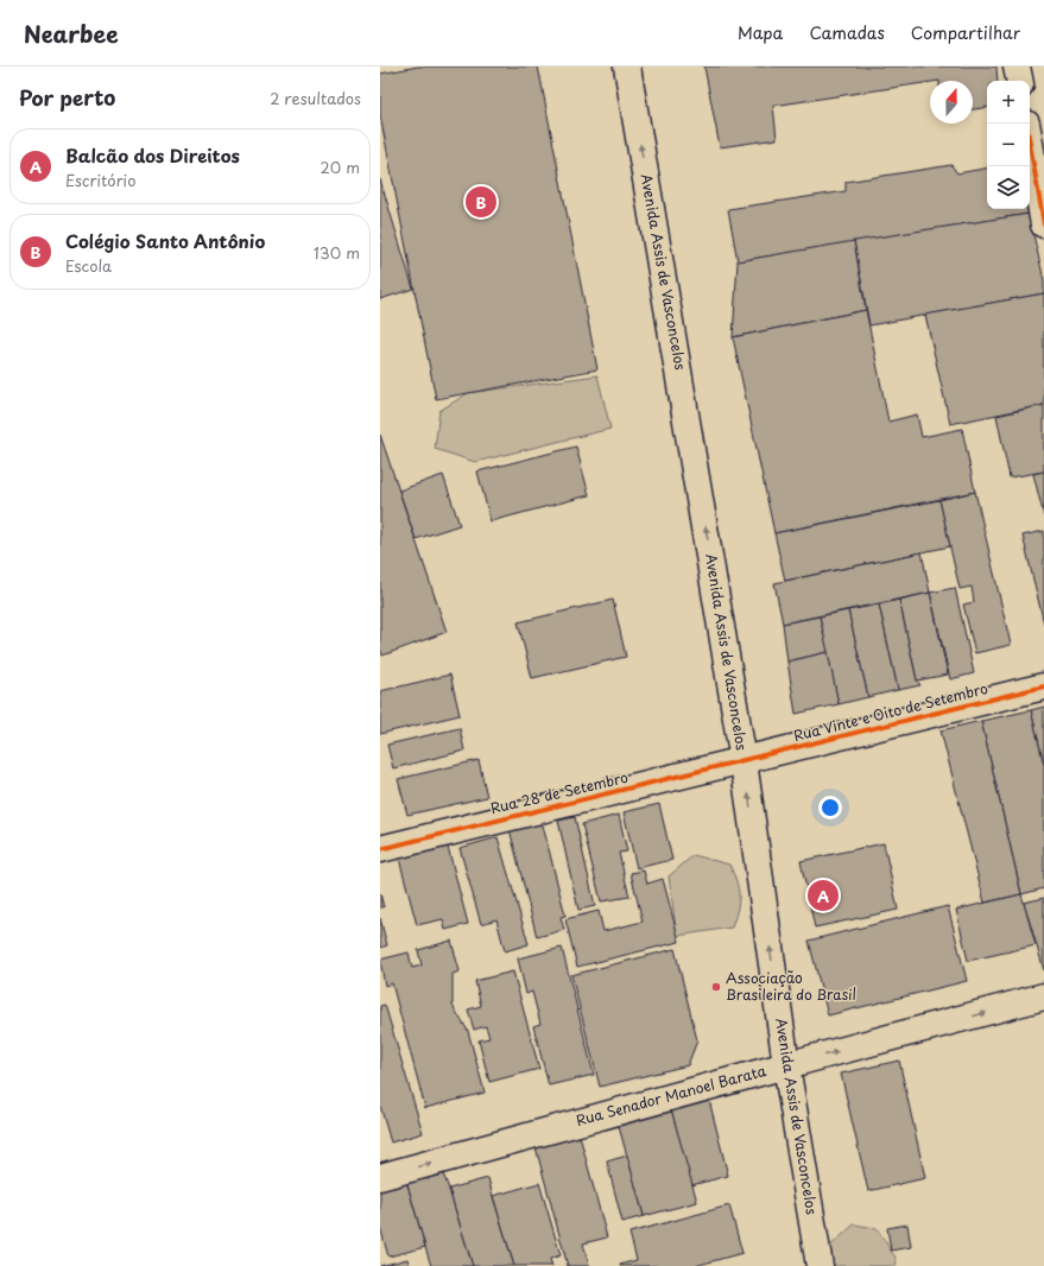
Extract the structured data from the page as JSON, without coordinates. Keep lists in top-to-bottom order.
{
  "streets": {
    "main road": [
      "Avenida Assis de Vasconcelos",
      "Rua Vinte e Oito de Setembro",
      "Rua 28 de Setembro",
      "Rua Senador Manoel Barata"
    ]
  },
  "crossings": [
    ["Avenida Assis de Vasconcelos", "Rua Vinte e Oito de Setembro"],
    ["Avenida Assis de Vasconcelos", "Rua 28 de Setembro"],
    ["Avenida Assis de Vasconcelos", "Rua Senador Manoel Barata"],
    ["Rua Vinte e Oito de Setembro", "Rua 28 de Setembro"]
  ],
  "one_way": ["Avenida Assis de Vasconcelos", "Rua Senador Manoel Barata"],
  "places": ["Associação Brasileira do Brasil"],
  "north": "top",
  "page": {
    "header": "Nearbee",
    "nav": ["Mapa", "Camadas", "Compartilhar"],
    "heading": ["Por perto", "2 resultados"],
    "map_buttons": ["+", "−"],
    "list": [
      {
        "mark": "A",
        "name": "Balcão dos Direitos",
        "note": "Escritório",
        "value": "20 m"
      },
      {
        "mark": "B",
        "name": "Colégio Santo Antônio",
        "note": "Escola",
        "value": "130 m"
      }
    ],
    "pins": ["B", "A"]
  }
}
